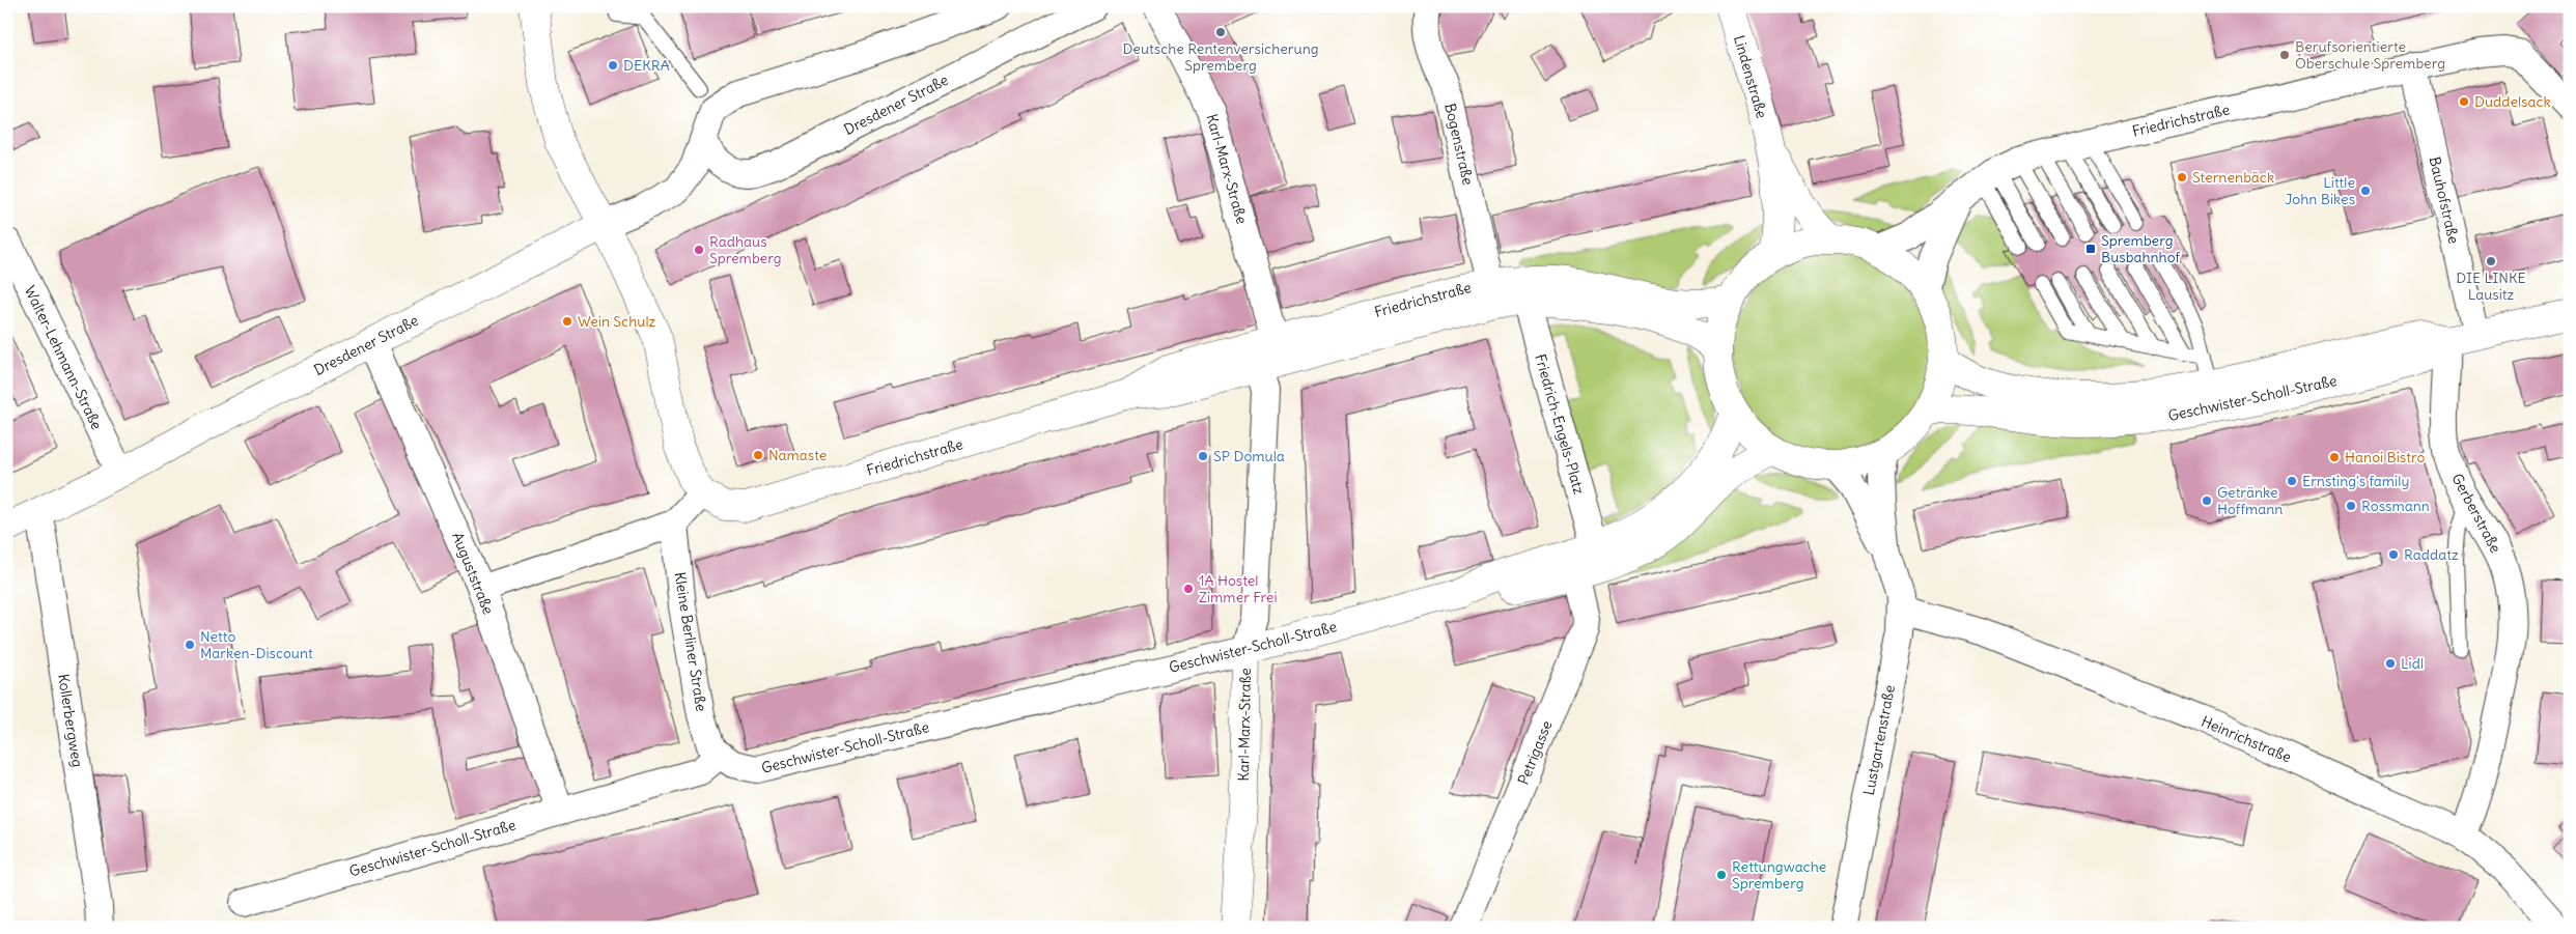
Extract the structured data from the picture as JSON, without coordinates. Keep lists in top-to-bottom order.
{
  "streets": {
    "main road": [
      "Lindenstraße",
      "Dresdener Straße",
      "Friedrichstraße",
      "Karl-Marx-Straße",
      "Geschwister-Scholl-Straße"
    ],
    "street": [
      "Bogenstraße",
      "Bauhofstraße",
      "Walter-Lehmann-Straße",
      "Friedrich-Engels-Platz",
      "Gerberstraße",
      "Auguststraße",
      "Kleine Berliner Straße",
      "Kollerbergweg",
      "Heinrichstraße",
      "Lustgartenstraße",
      "Petrigasse"
    ]
  },
  "crossings": [
    ["Dresdener Straße", "Walter-Lehmann-Straße"],
    ["Dresdener Straße", "Auguststraße"],
    ["Dresdener Straße", "Kollerbergweg"],
    ["Friedrichstraße", "Bogenstraße"],
    ["Friedrichstraße", "Karl-Marx-Straße"],
    ["Friedrichstraße", "Bauhofstraße"],
    ["Friedrichstraße", "Friedrich-Engels-Platz"],
    ["Karl-Marx-Straße", "Geschwister-Scholl-Straße"],
    ["Bauhofstraße", "Geschwister-Scholl-Straße"],
    ["Geschwister-Scholl-Straße", "Friedrich-Engels-Platz"],
    ["Geschwister-Scholl-Straße", "Gerberstraße"],
    ["Geschwister-Scholl-Straße", "Auguststraße"],
    ["Geschwister-Scholl-Straße", "Kleine Berliner Straße"],
    ["Geschwister-Scholl-Straße", "Petrigasse"],
    ["Friedrich-Engels-Platz", "Petrigasse"],
    ["Gerberstraße", "Heinrichstraße"],
    ["Heinrichstraße", "Lustgartenstraße"]
  ],
  "places": {
    "other": [
      "Deutsche Rentenversicherung Spremberg",
      "Berufsorientierte Oberschule Spremberg",
      "DEKRA",
      "Duddelsack",
      "Sternenbäck",
      "Little John Bikes",
      "Radhaus Spremberg",
      "DIE LINKE Lausitz",
      "Wein Schulz",
      "Namaste",
      "SP Domula",
      "Hanoi Bistro",
      "Ernsting's family",
      "Getränke Hoffmann",
      "Rossmann",
      "Raddatz",
      "1A Hostel Zimmer Frei",
      "Netto Marken-Discount",
      "Lidl",
      "Rettungwache Spremberg"
    ],
    "transit": ["Spremberg Busbahnhof"]
  }
}
